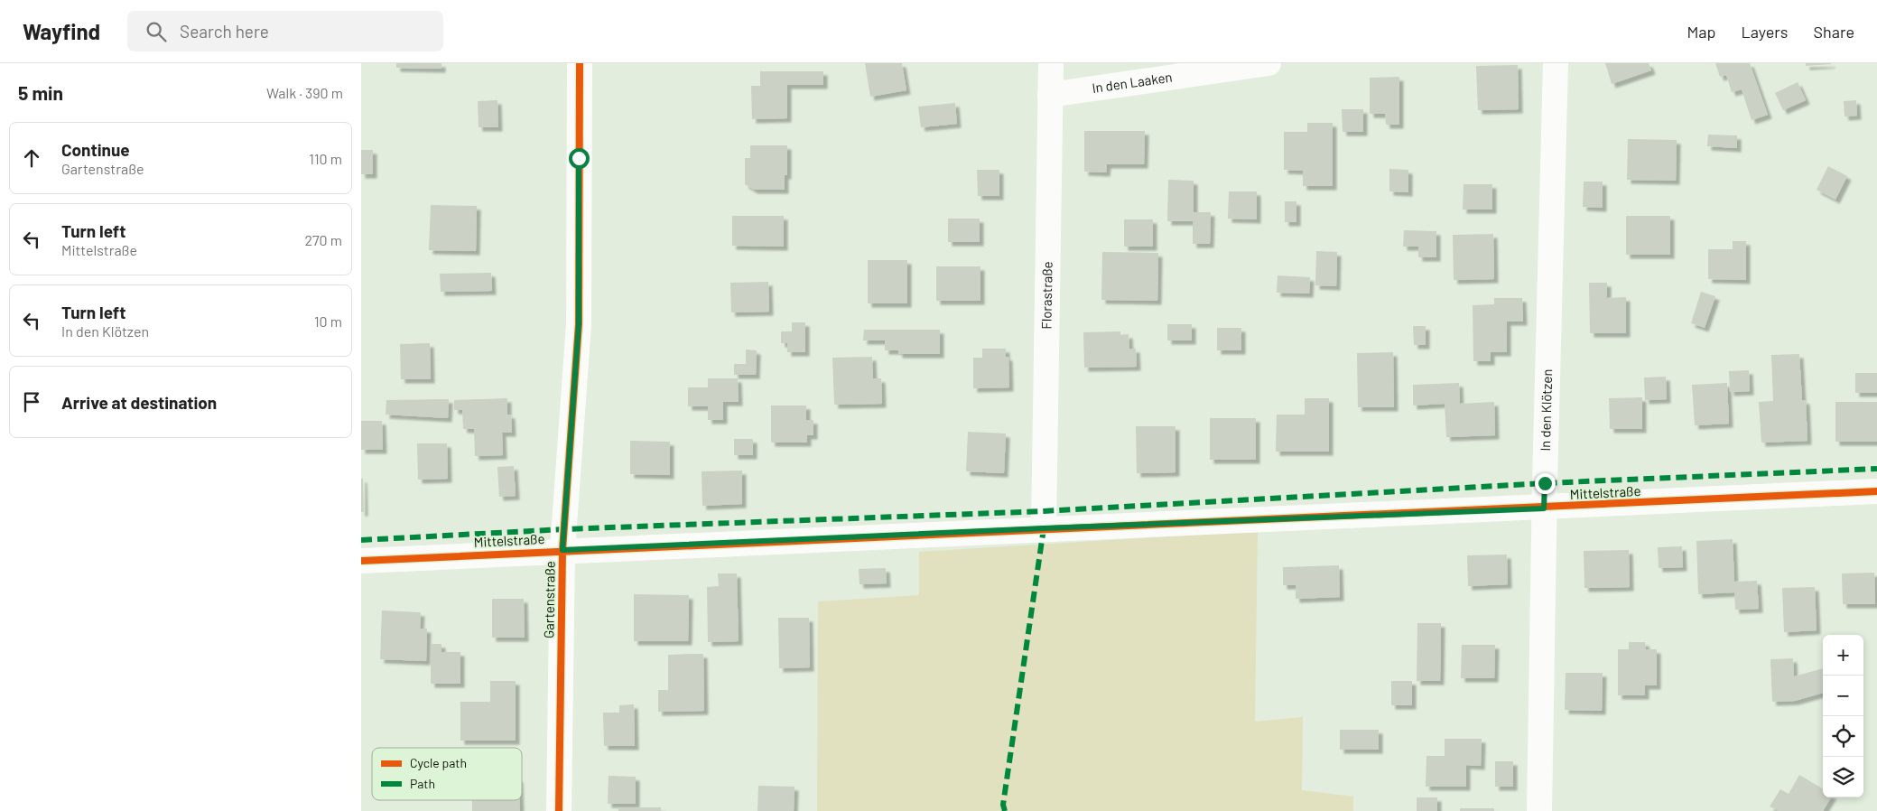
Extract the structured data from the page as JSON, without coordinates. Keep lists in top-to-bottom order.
{
  "streets": {
    "street": [
      "In den Laaken",
      "Florastraße",
      "In den Klötzen",
      "Mittelstraße",
      "Gartenstraße"
    ]
  },
  "crossings": [
    ["In den Laaken", "Florastraße"],
    ["Florastraße", "Mittelstraße"],
    ["In den Klötzen", "Mittelstraße"],
    ["Mittelstraße", "Gartenstraße"]
  ],
  "legend": ["Cycle path", "Path"],
  "page": {
    "header": "Wayfind",
    "search": "Search here",
    "nav": ["Map", "Layers", "Share"],
    "heading": ["5 min", "Walk · 390 m"],
    "list": [
      ["Continue", "Gartenstraße", "110 m"],
      ["Turn left", "Mittelstraße", "270 m"],
      ["Turn left", "In den Klötzen", "10 m"],
      "Arrive at destination"
    ],
    "map_buttons": ["+", "−"]
  }
}
